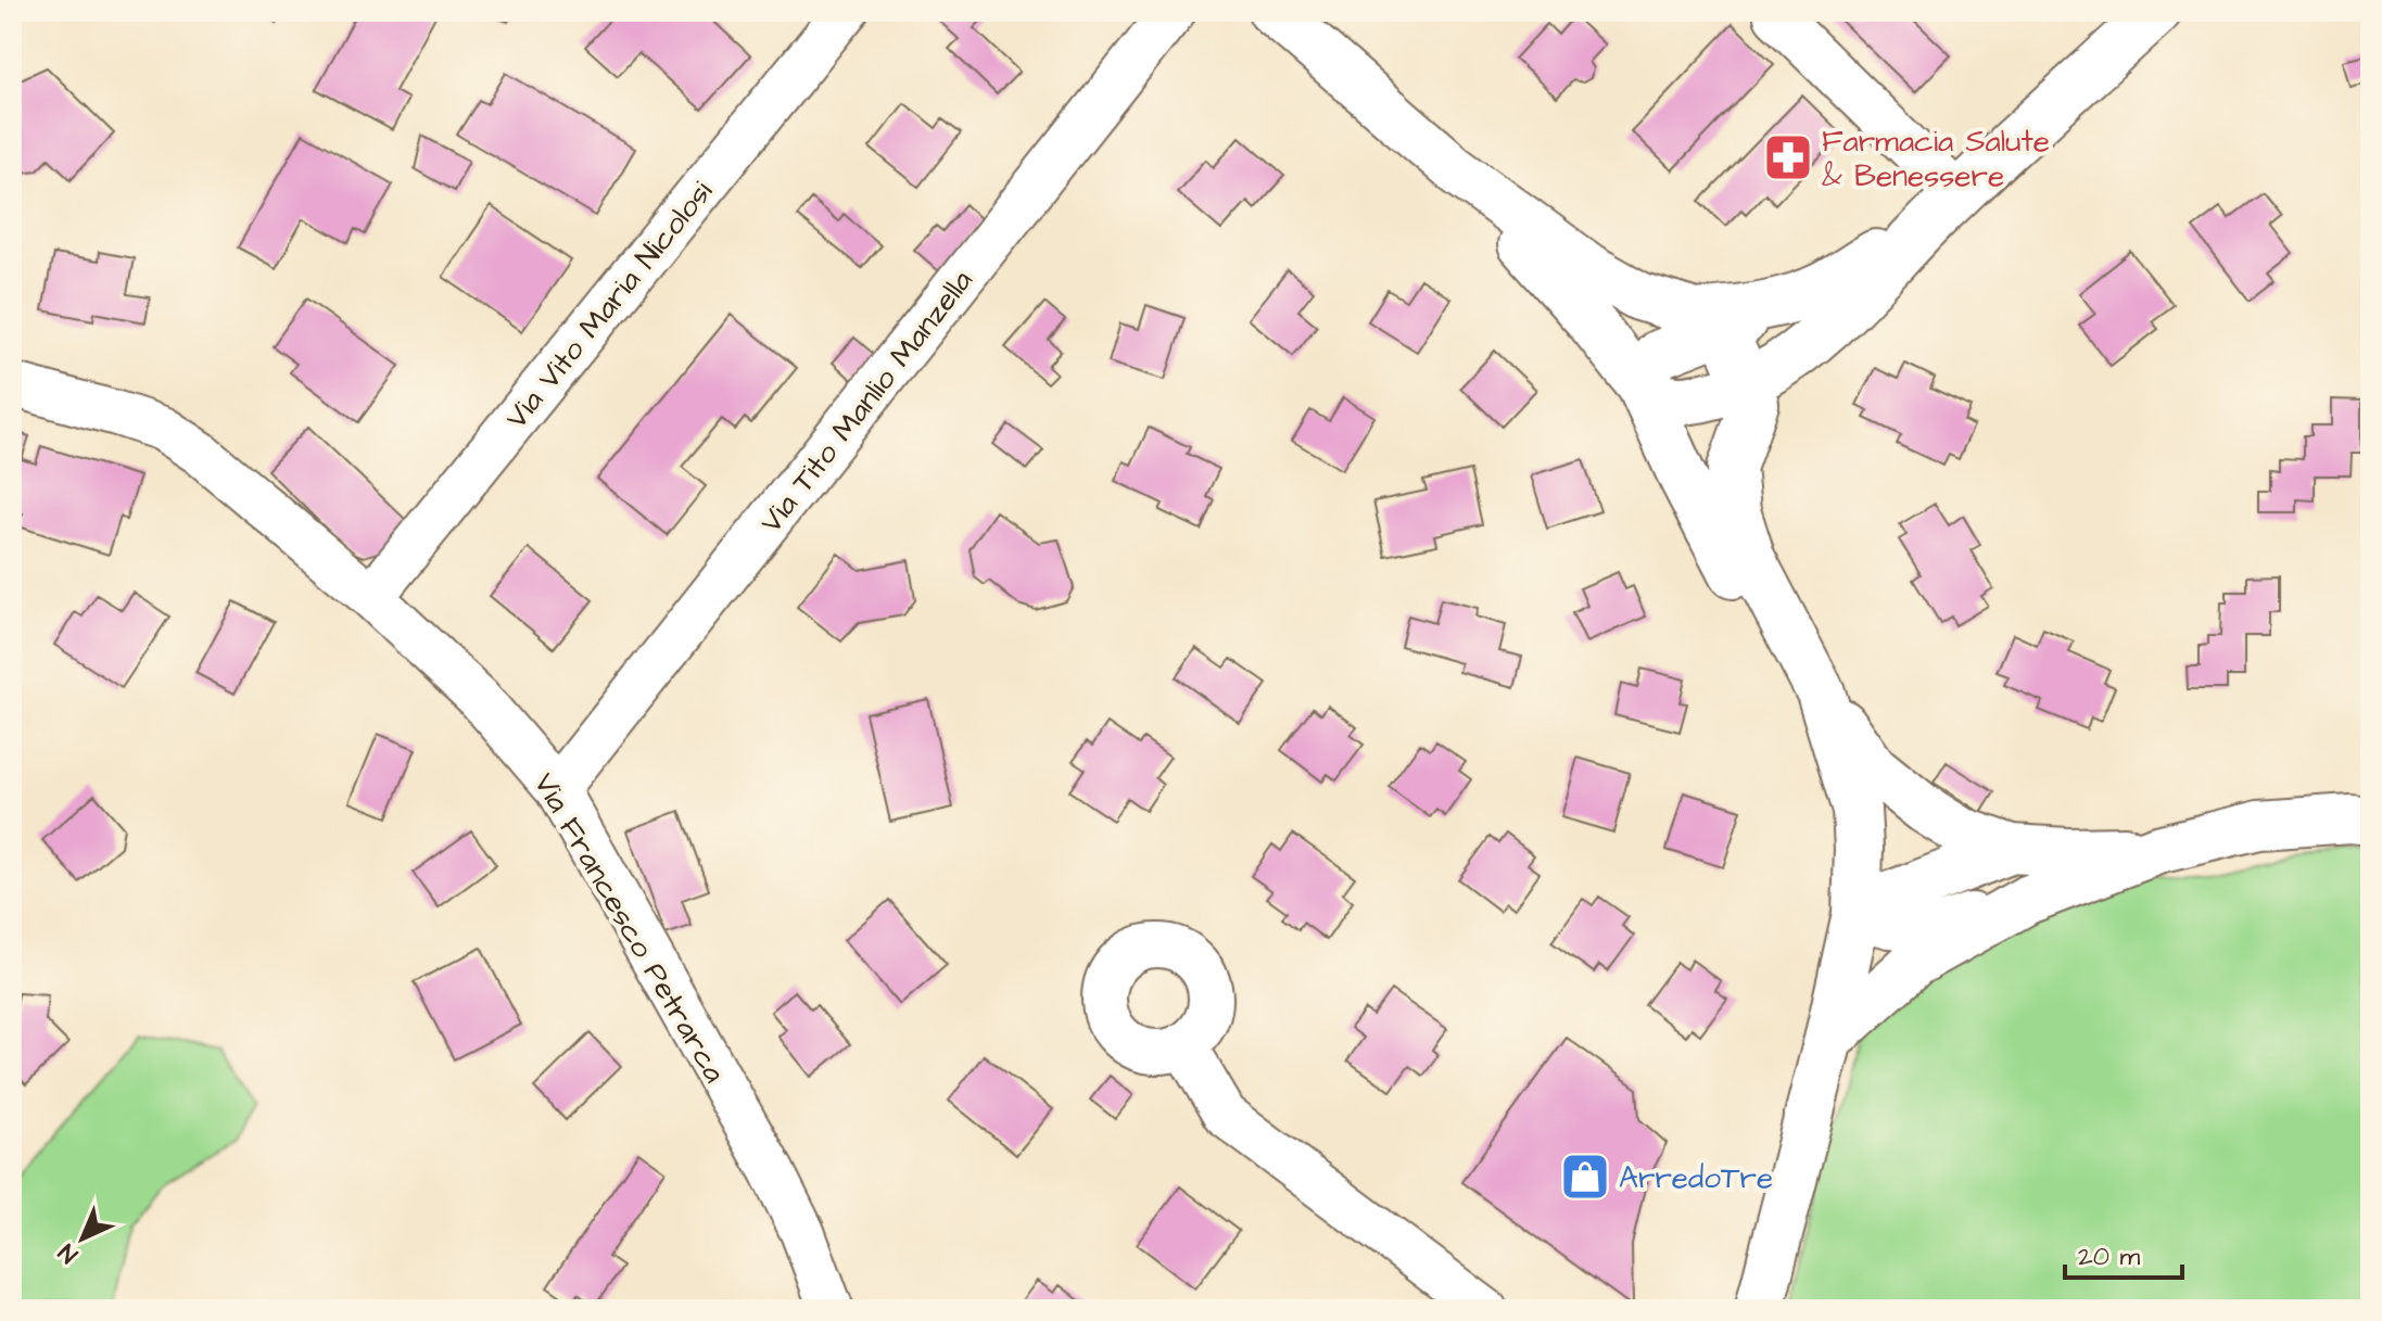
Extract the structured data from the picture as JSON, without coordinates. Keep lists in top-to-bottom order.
{
  "streets": {
    "street": ["Via Vito Maria Nicolosi", "Via Tito Manlio Manzella", "Via Francesco Petrarca"]
  },
  "crossings": [
    ["Via Vito Maria Nicolosi", "Via Francesco Petrarca"],
    ["Via Tito Manlio Manzella", "Via Francesco Petrarca"]
  ],
  "places": {
    "pharmacy": ["Farmacia Salute & Benessere"],
    "shop": ["ArredoTre"]
  },
  "scale_bar": "20 m",
  "north": "bottom left"
}
